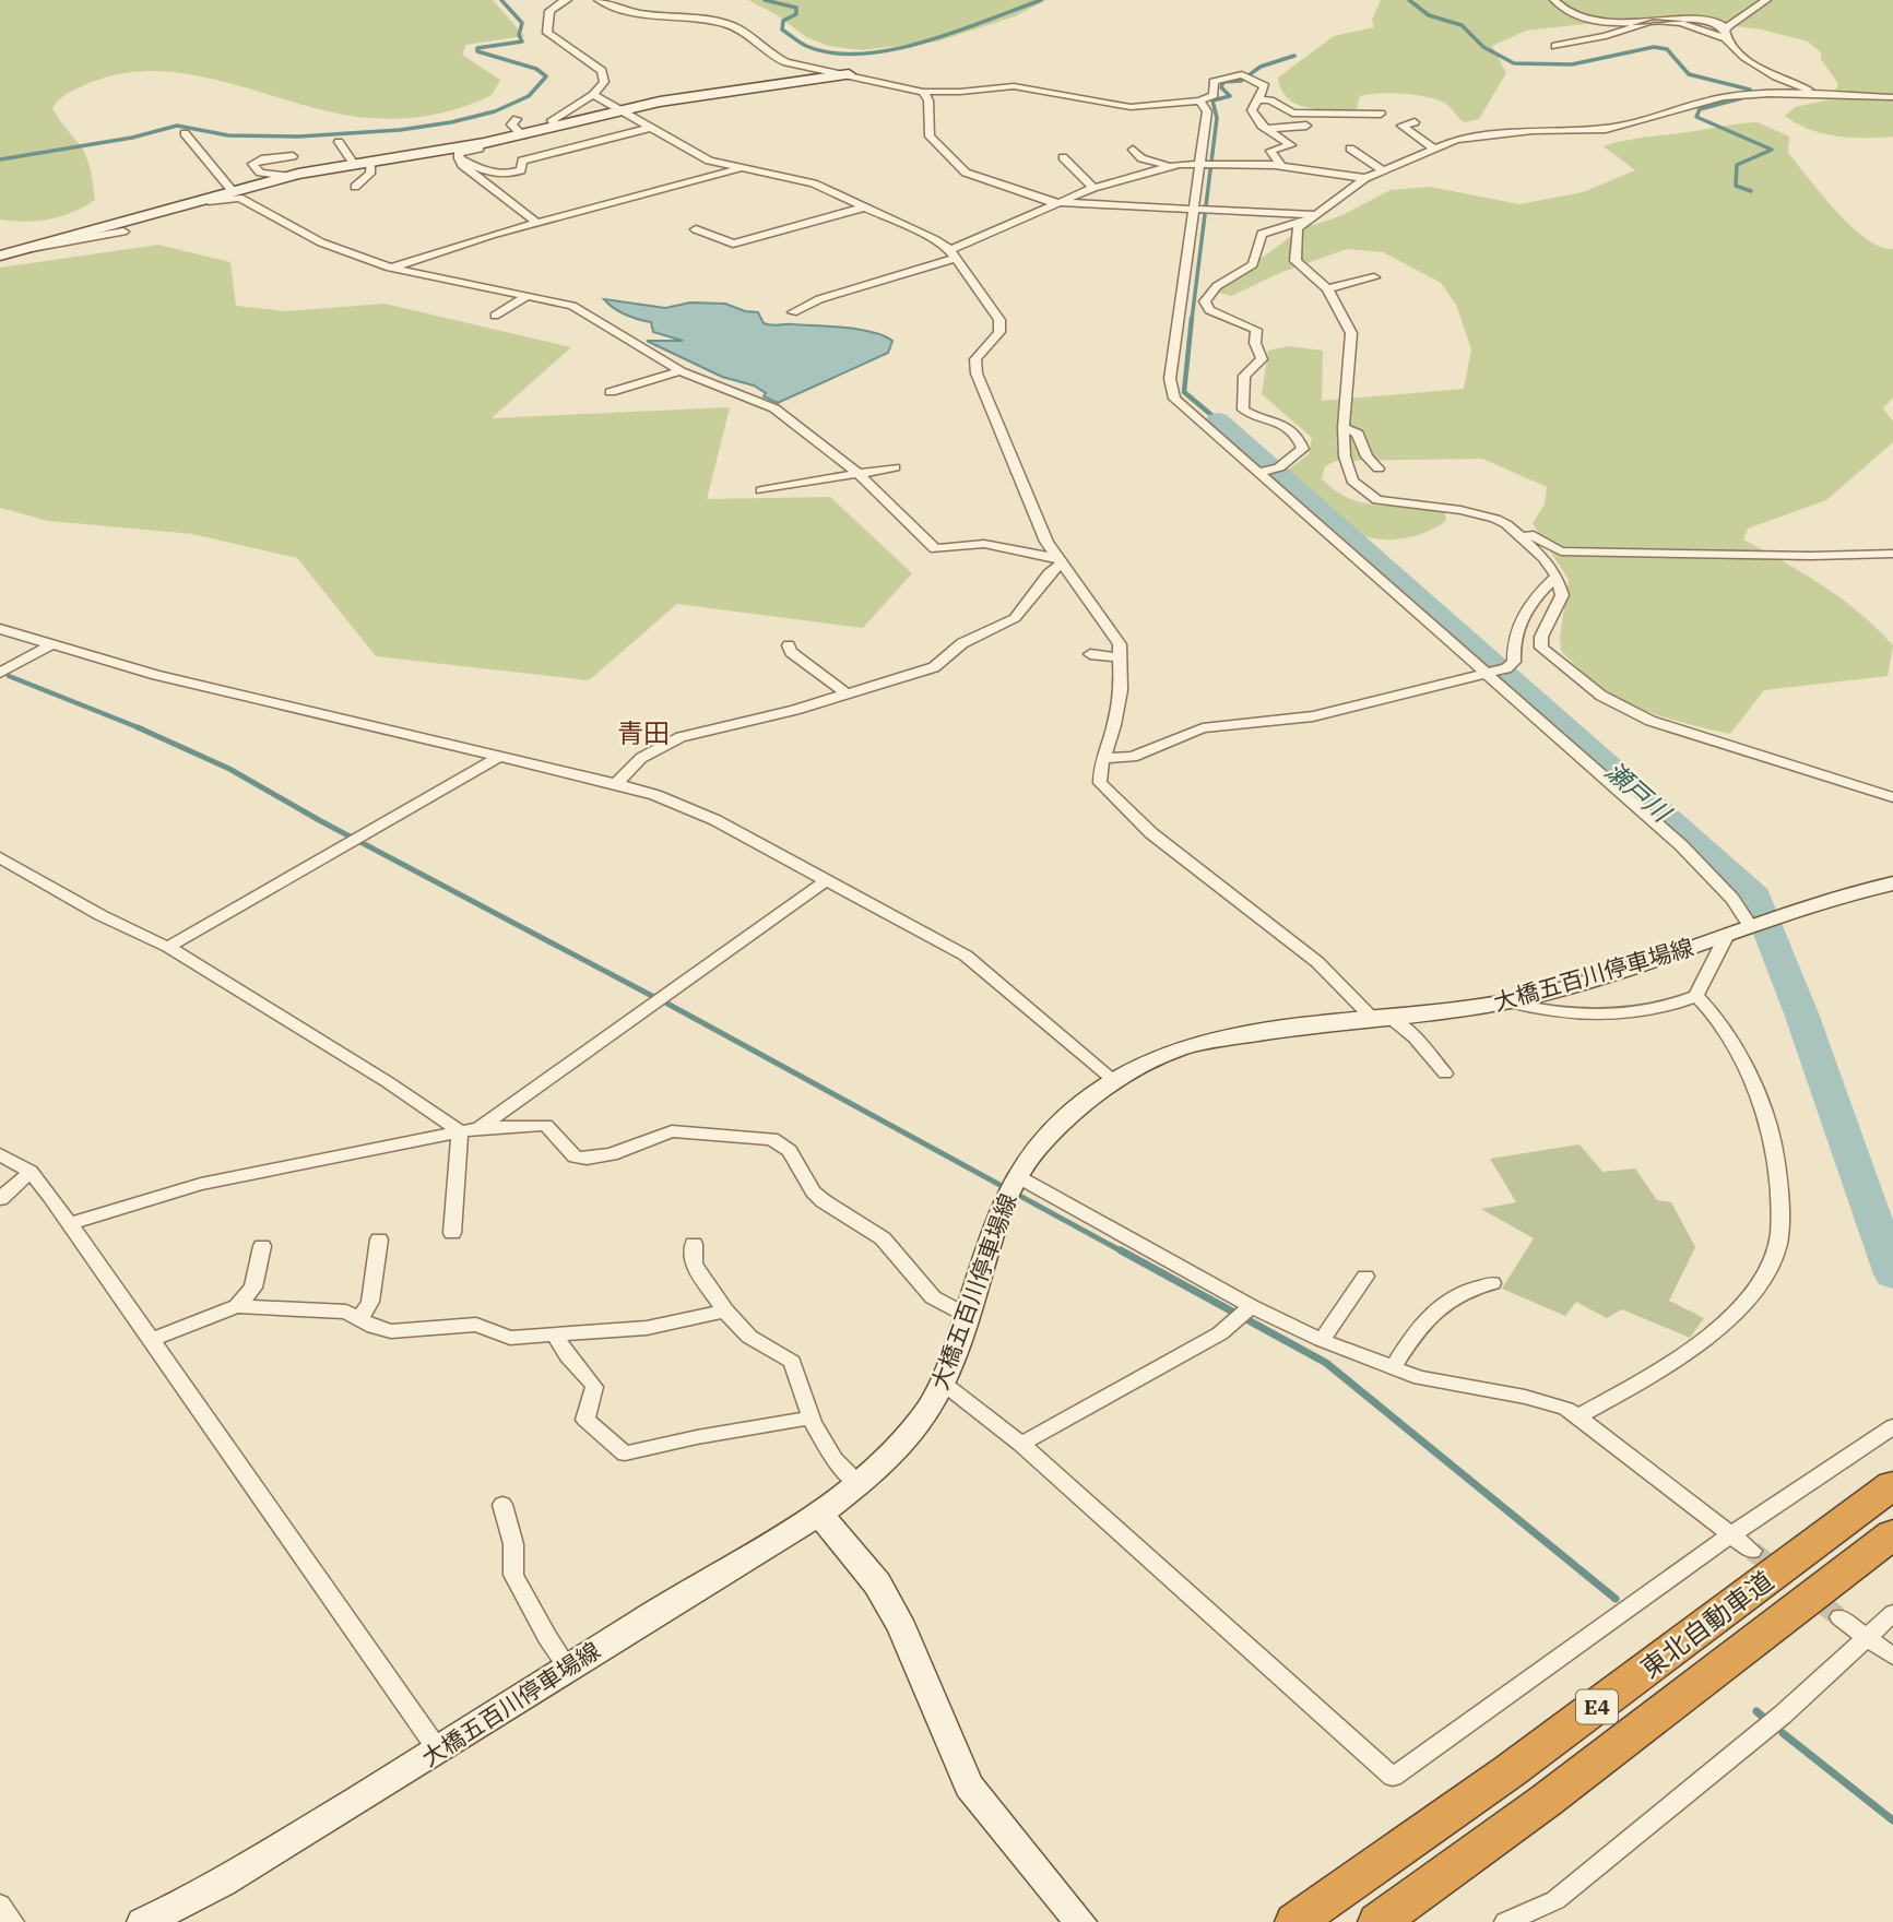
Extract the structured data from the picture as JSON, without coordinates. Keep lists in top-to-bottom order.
{
  "streets": {
    "highway": ["東北自動車道", "E4"],
    "main road": ["大橋五百川停車場線"]
  },
  "districts": ["青田"],
  "water": ["瀬戸川"]
}
